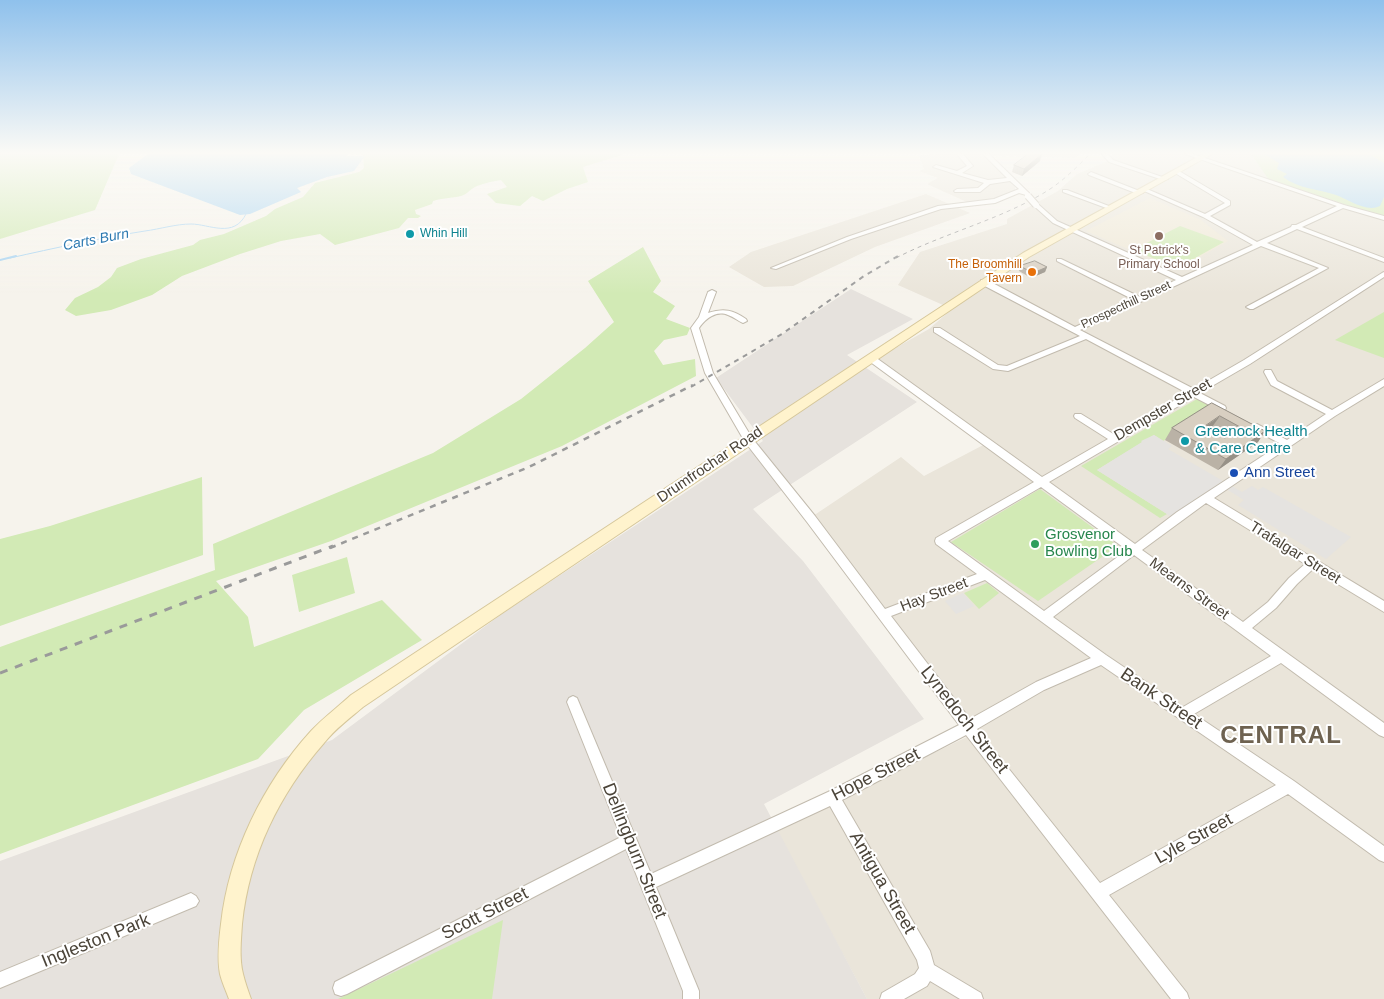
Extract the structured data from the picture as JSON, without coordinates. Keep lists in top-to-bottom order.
{
  "streets": {
    "main road": ["Drumfrochar Road"],
    "street": [
      "Prospecthill Street",
      "Dempster Street",
      "Trafalgar Street",
      "Mearns Street",
      "Hay Street",
      "Bank Street",
      "Lynedoch Street",
      "Hope Street",
      "Lyle Street",
      "Dellingburn Street",
      "Antigua Street",
      "Scott Street",
      "Ingleston Park"
    ]
  },
  "crossings": [
    ["Dempster Street", "Mearns Street"],
    ["Dempster Street", "Bank Street"],
    ["Drumfrochar Road", "Mearns Street"],
    ["Drumfrochar Road", "Lynedoch Street"],
    ["Hay Street", "Bank Street"],
    ["Hay Street", "Lynedoch Street"],
    ["Bank Street", "Hope Street"],
    ["Bank Street", "Lyle Street"],
    ["Lynedoch Street", "Hope Street"],
    ["Lynedoch Street", "Lyle Street"],
    ["Hope Street", "Dellingburn Street"],
    ["Hope Street", "Antigua Street"],
    ["Dellingburn Street", "Scott Street"]
  ],
  "districts": ["CENTRAL"],
  "water": ["Carts Burn"],
  "places": [
    "Whin Hill",
    "St Patrick's Primary School",
    "The Broomhill Tavern",
    "Greenock Health & Care Centre",
    "Ann Street",
    "Grosvenor Bowling Club"
  ]
}
